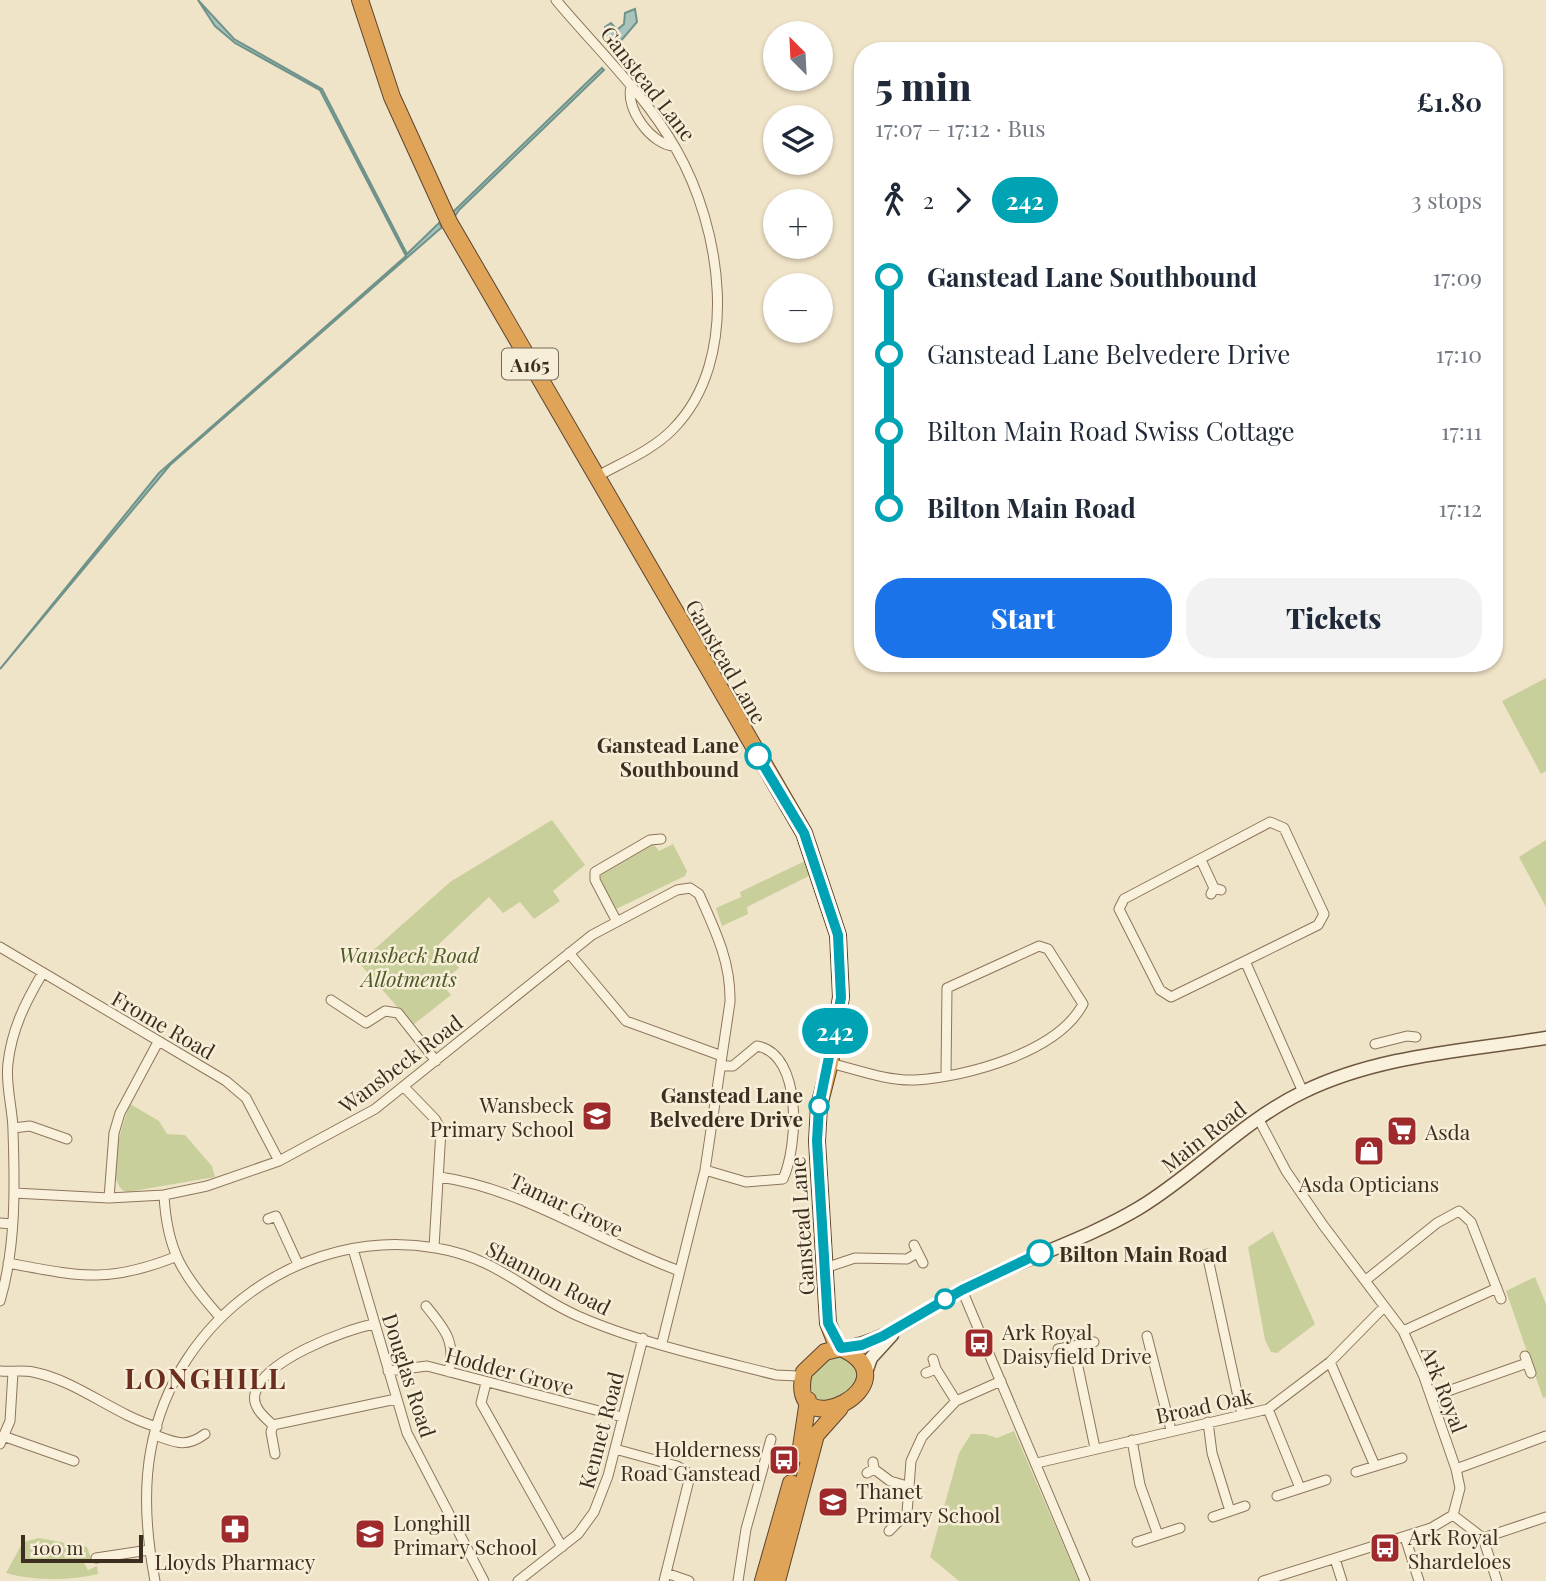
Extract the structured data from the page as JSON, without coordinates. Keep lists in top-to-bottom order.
{
  "streets": {
    "highway": ["Ganstead Lane", "A165"],
    "main road": ["Main Road"],
    "street": [
      "Frome Road",
      "Wansbeck Road",
      "Tamar Grove",
      "Shannon Road",
      "Hodder Grove",
      "Douglas Road",
      "Ark Royal",
      "Broad Oak",
      "Kennet Road"
    ]
  },
  "crossings": [
    ["Ganstead Lane", "A165"],
    ["Ganstead Lane", "Main Road"],
    ["Ganstead Lane", "Shannon Road"],
    ["A165", "Main Road"],
    ["A165", "Shannon Road"],
    ["Frome Road", "Wansbeck Road"],
    ["Wansbeck Road", "Tamar Grove"],
    ["Wansbeck Road", "Shannon Road"],
    ["Main Road", "Shannon Road"],
    ["Main Road", "Ark Royal"],
    ["Shannon Road", "Douglas Road"],
    ["Shannon Road", "Kennet Road"],
    ["Hodder Grove", "Douglas Road"],
    ["Hodder Grove", "Kennet Road"],
    ["Ark Royal", "Broad Oak"]
  ],
  "districts": ["LONGHILL"],
  "parks": ["Wansbeck Road Allotments"],
  "places": {
    "other": ["Ganstead Lane Southbound", "Ganstead Lane Belvedere Drive", "Bilton Main Road"],
    "school or university": ["Wansbeck Primary School", "Thanet Primary School", "Longhill Primary School"],
    "supermarket": ["Asda"],
    "shop": ["Asda Opticians"],
    "bus stop": ["Ark Royal Daisyfield Drive", "Holderness Road Ganstead", "Ark Royal Shardeloes"],
    "pharmacy": ["Lloyds Pharmacy"]
  },
  "lines": ["bus line 242"],
  "scale_bar": "100 m",
  "north": "top left",
  "page": {
    "on_map": "242",
    "map_buttons": ["+", "−"],
    "heading": ["5 min", "17:07 – 17:12 · Bus", "£1.80"],
    "legs": ["2", "242", "3 stops"],
    "list": [
      {
        "name": "Ganstead Lane Southbound",
        "value": "17:09"
      },
      {
        "name": "Ganstead Lane Belvedere Drive",
        "value": "17:10"
      },
      {
        "name": "Bilton Main Road Swiss Cottage",
        "value": "17:11"
      },
      {
        "name": "Bilton Main Road",
        "value": "17:12"
      }
    ],
    "buttons": ["Start", "Tickets"],
    "scale": "100 m"
  }
}
